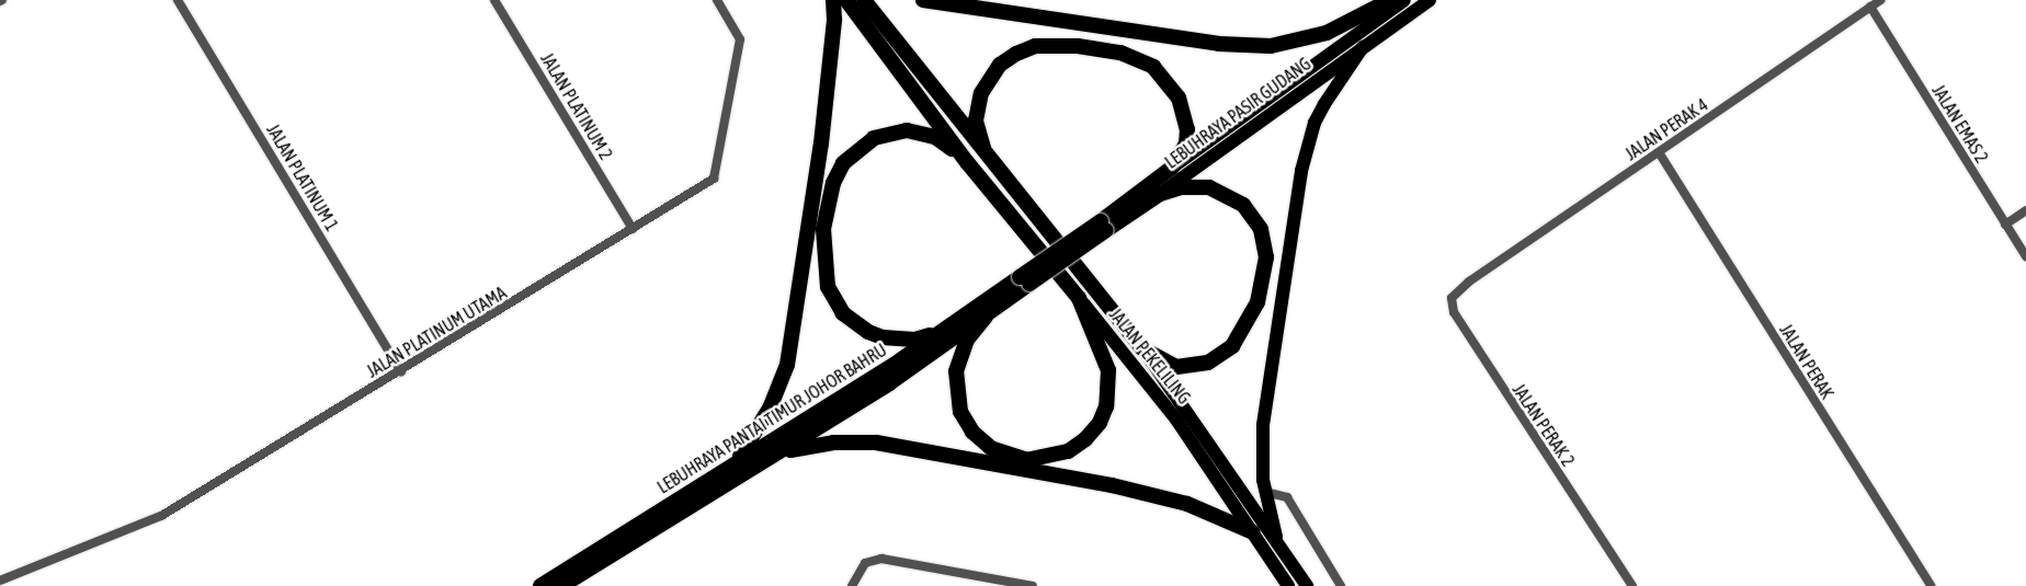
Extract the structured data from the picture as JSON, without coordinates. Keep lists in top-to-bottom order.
{
  "streets": {
    "highway": ["LEBUHRAYA PASIR GUDANG", "JALAN PEKELILING", "LEBUHRAYA PANTAI TIMUR JOHOR BAHRU"],
    "street": [
      "JALAN PLATINUM 2",
      "JALAN EMAS 2",
      "JALAN PERAK 4",
      "JALAN PLATINUM 1",
      "JALAN PLATINUM UTAMA",
      "JALAN PERAK",
      "JALAN PERAK 2"
    ]
  },
  "crossings": [
    ["JALAN PLATINUM 2", "JALAN PLATINUM UTAMA"],
    ["LEBUHRAYA PASIR GUDANG", "LEBUHRAYA PANTAI TIMUR JOHOR BAHRU"],
    ["JALAN EMAS 2", "JALAN PERAK 4"],
    ["JALAN PERAK 4", "JALAN PERAK"],
    ["JALAN PERAK 4", "JALAN PERAK 2"],
    ["JALAN PLATINUM 1", "JALAN PLATINUM UTAMA"]
  ]
}
